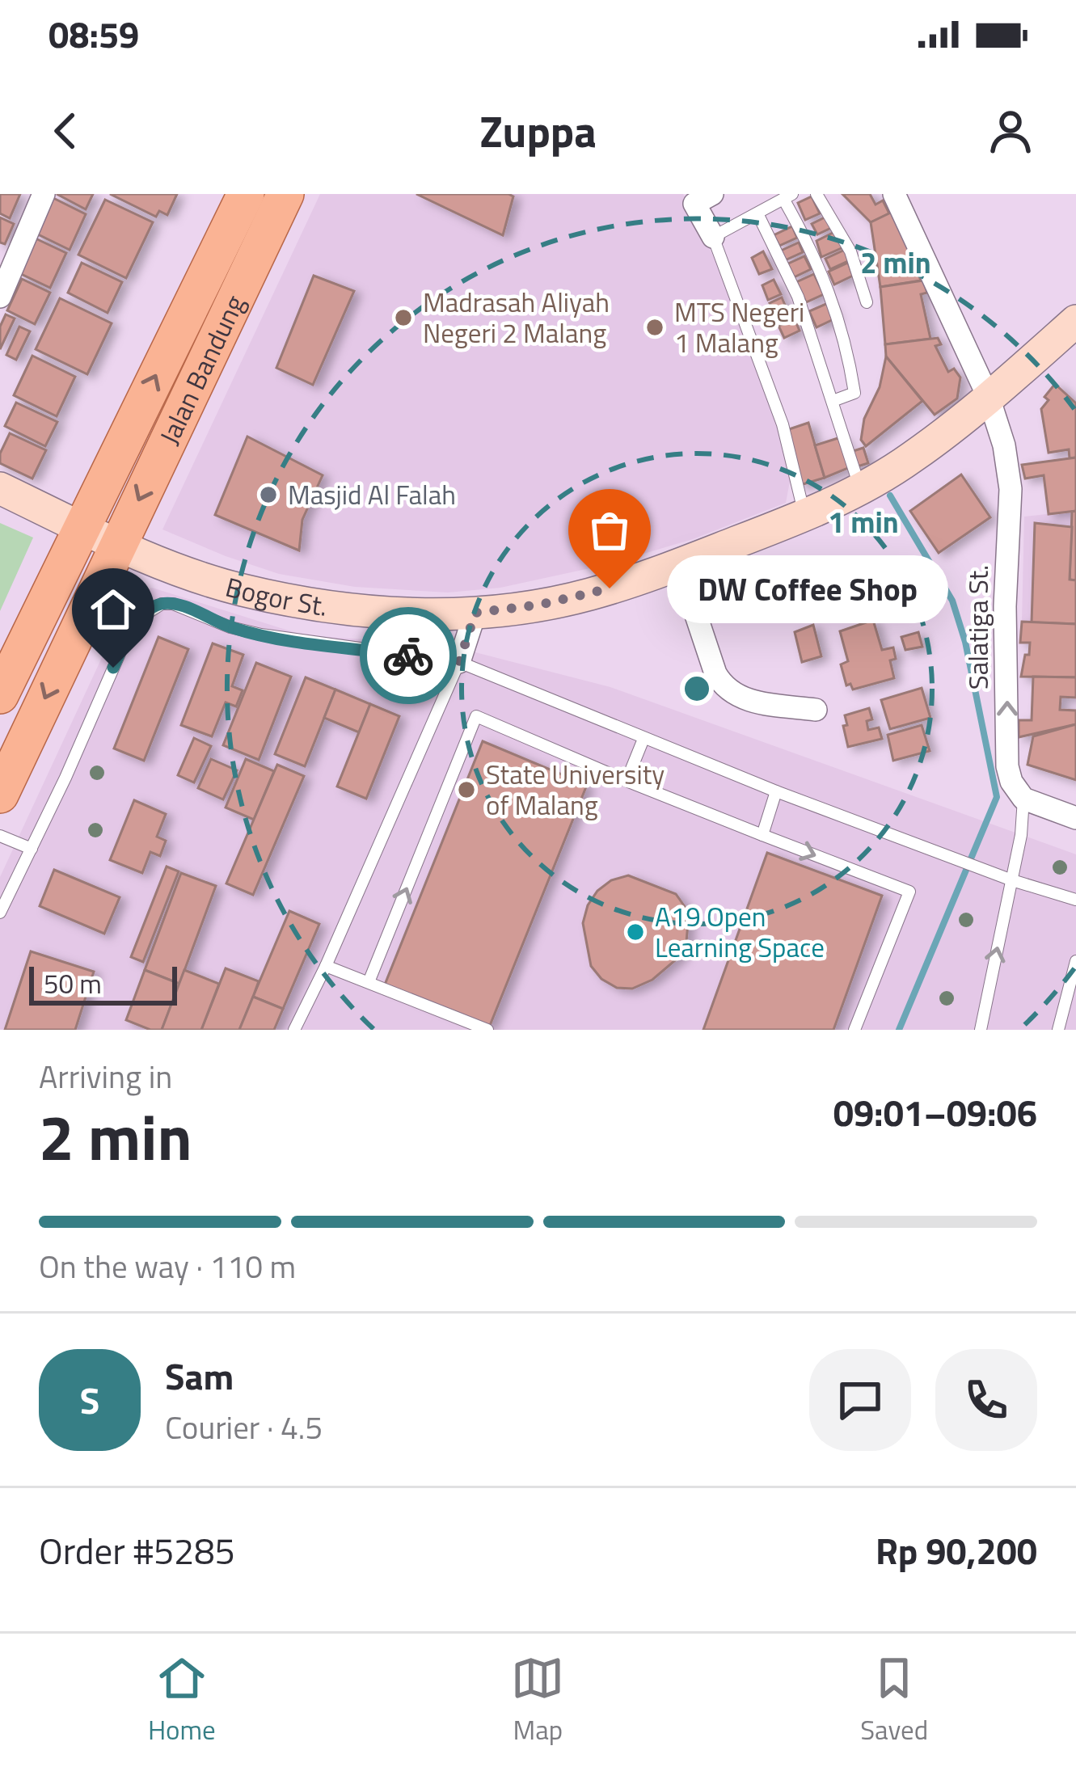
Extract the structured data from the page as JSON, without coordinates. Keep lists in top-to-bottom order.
{
  "streets": {
    "main road": ["Jalan Bandung", "Bogor St."],
    "street": ["Salatiga St."]
  },
  "crossings": [
    ["Jalan Bandung", "Bogor St."],
    ["Bogor St.", "Salatiga St."]
  ],
  "one_way": ["Salatiga St."],
  "places": [
    "Madrasah Aliyah Negeri 2 Malang",
    "MTS Negeri 1 Malang",
    "Masjid Al Falah",
    "DW Coffee Shop",
    "State University of Malang",
    "A19 Open Learning Space"
  ],
  "scale_bar": "50 m",
  "page": {
    "status": "08:59",
    "header": "Zuppa",
    "bubble": "DW Coffee Shop",
    "scale": "50 m",
    "heading": ["2 min", "Arriving in", "09:01–09:06"],
    "panel": [
      "Sam",
      "Courier · 4.5",
      "Order #5285",
      "Rp 90,200"
    ],
    "bar": "On the way · 110 m",
    "round": "S",
    "tabs": ["Home", "Map", "Saved"]
  },
  "rings": ["2 min", "1 min"]
}
